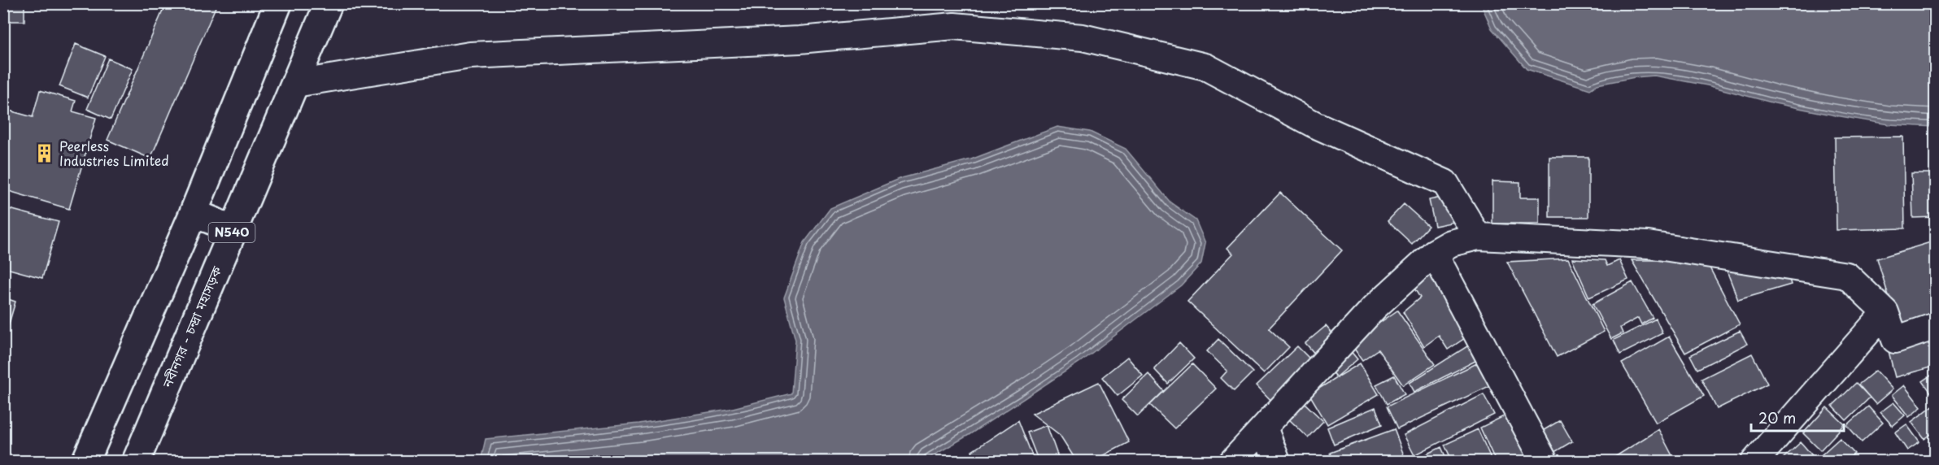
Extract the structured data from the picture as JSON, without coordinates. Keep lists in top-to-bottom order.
{
  "streets": {
    "highway": ["N540", "নবীনগর - চন্দ্রা মহাসড়ক"]
  },
  "places": {
    "building": ["Peerless Industries Limited"]
  },
  "scale_bar": "20 m"
}
